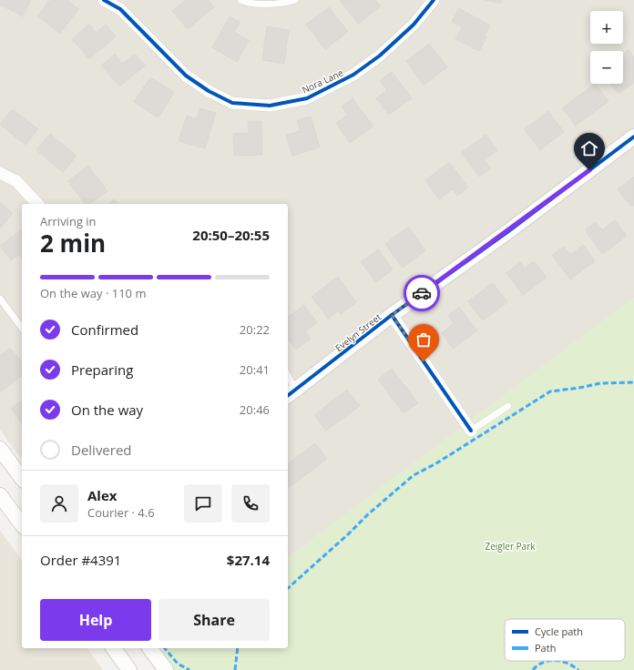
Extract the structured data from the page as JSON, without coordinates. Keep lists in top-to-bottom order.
{
  "streets": {
    "street": ["Nora Lane", "Evelyn Street"]
  },
  "parks": ["Zeigler Park"],
  "legend": ["Cycle path", "Path"],
  "page": {
    "map_buttons": ["+", "−"],
    "heading": ["2 min", "Arriving in", "20:50–20:55"],
    "panel": [
      "Alex",
      "Courier · 4.6",
      "Order #4391",
      "$27.14"
    ],
    "bar": "On the way · 110 m",
    "list": [
      ["Confirmed", "20:22"],
      ["Preparing", "20:41"],
      ["On the way", "20:46"],
      "Delivered"
    ],
    "buttons": ["Help", "Share"]
  }
}
